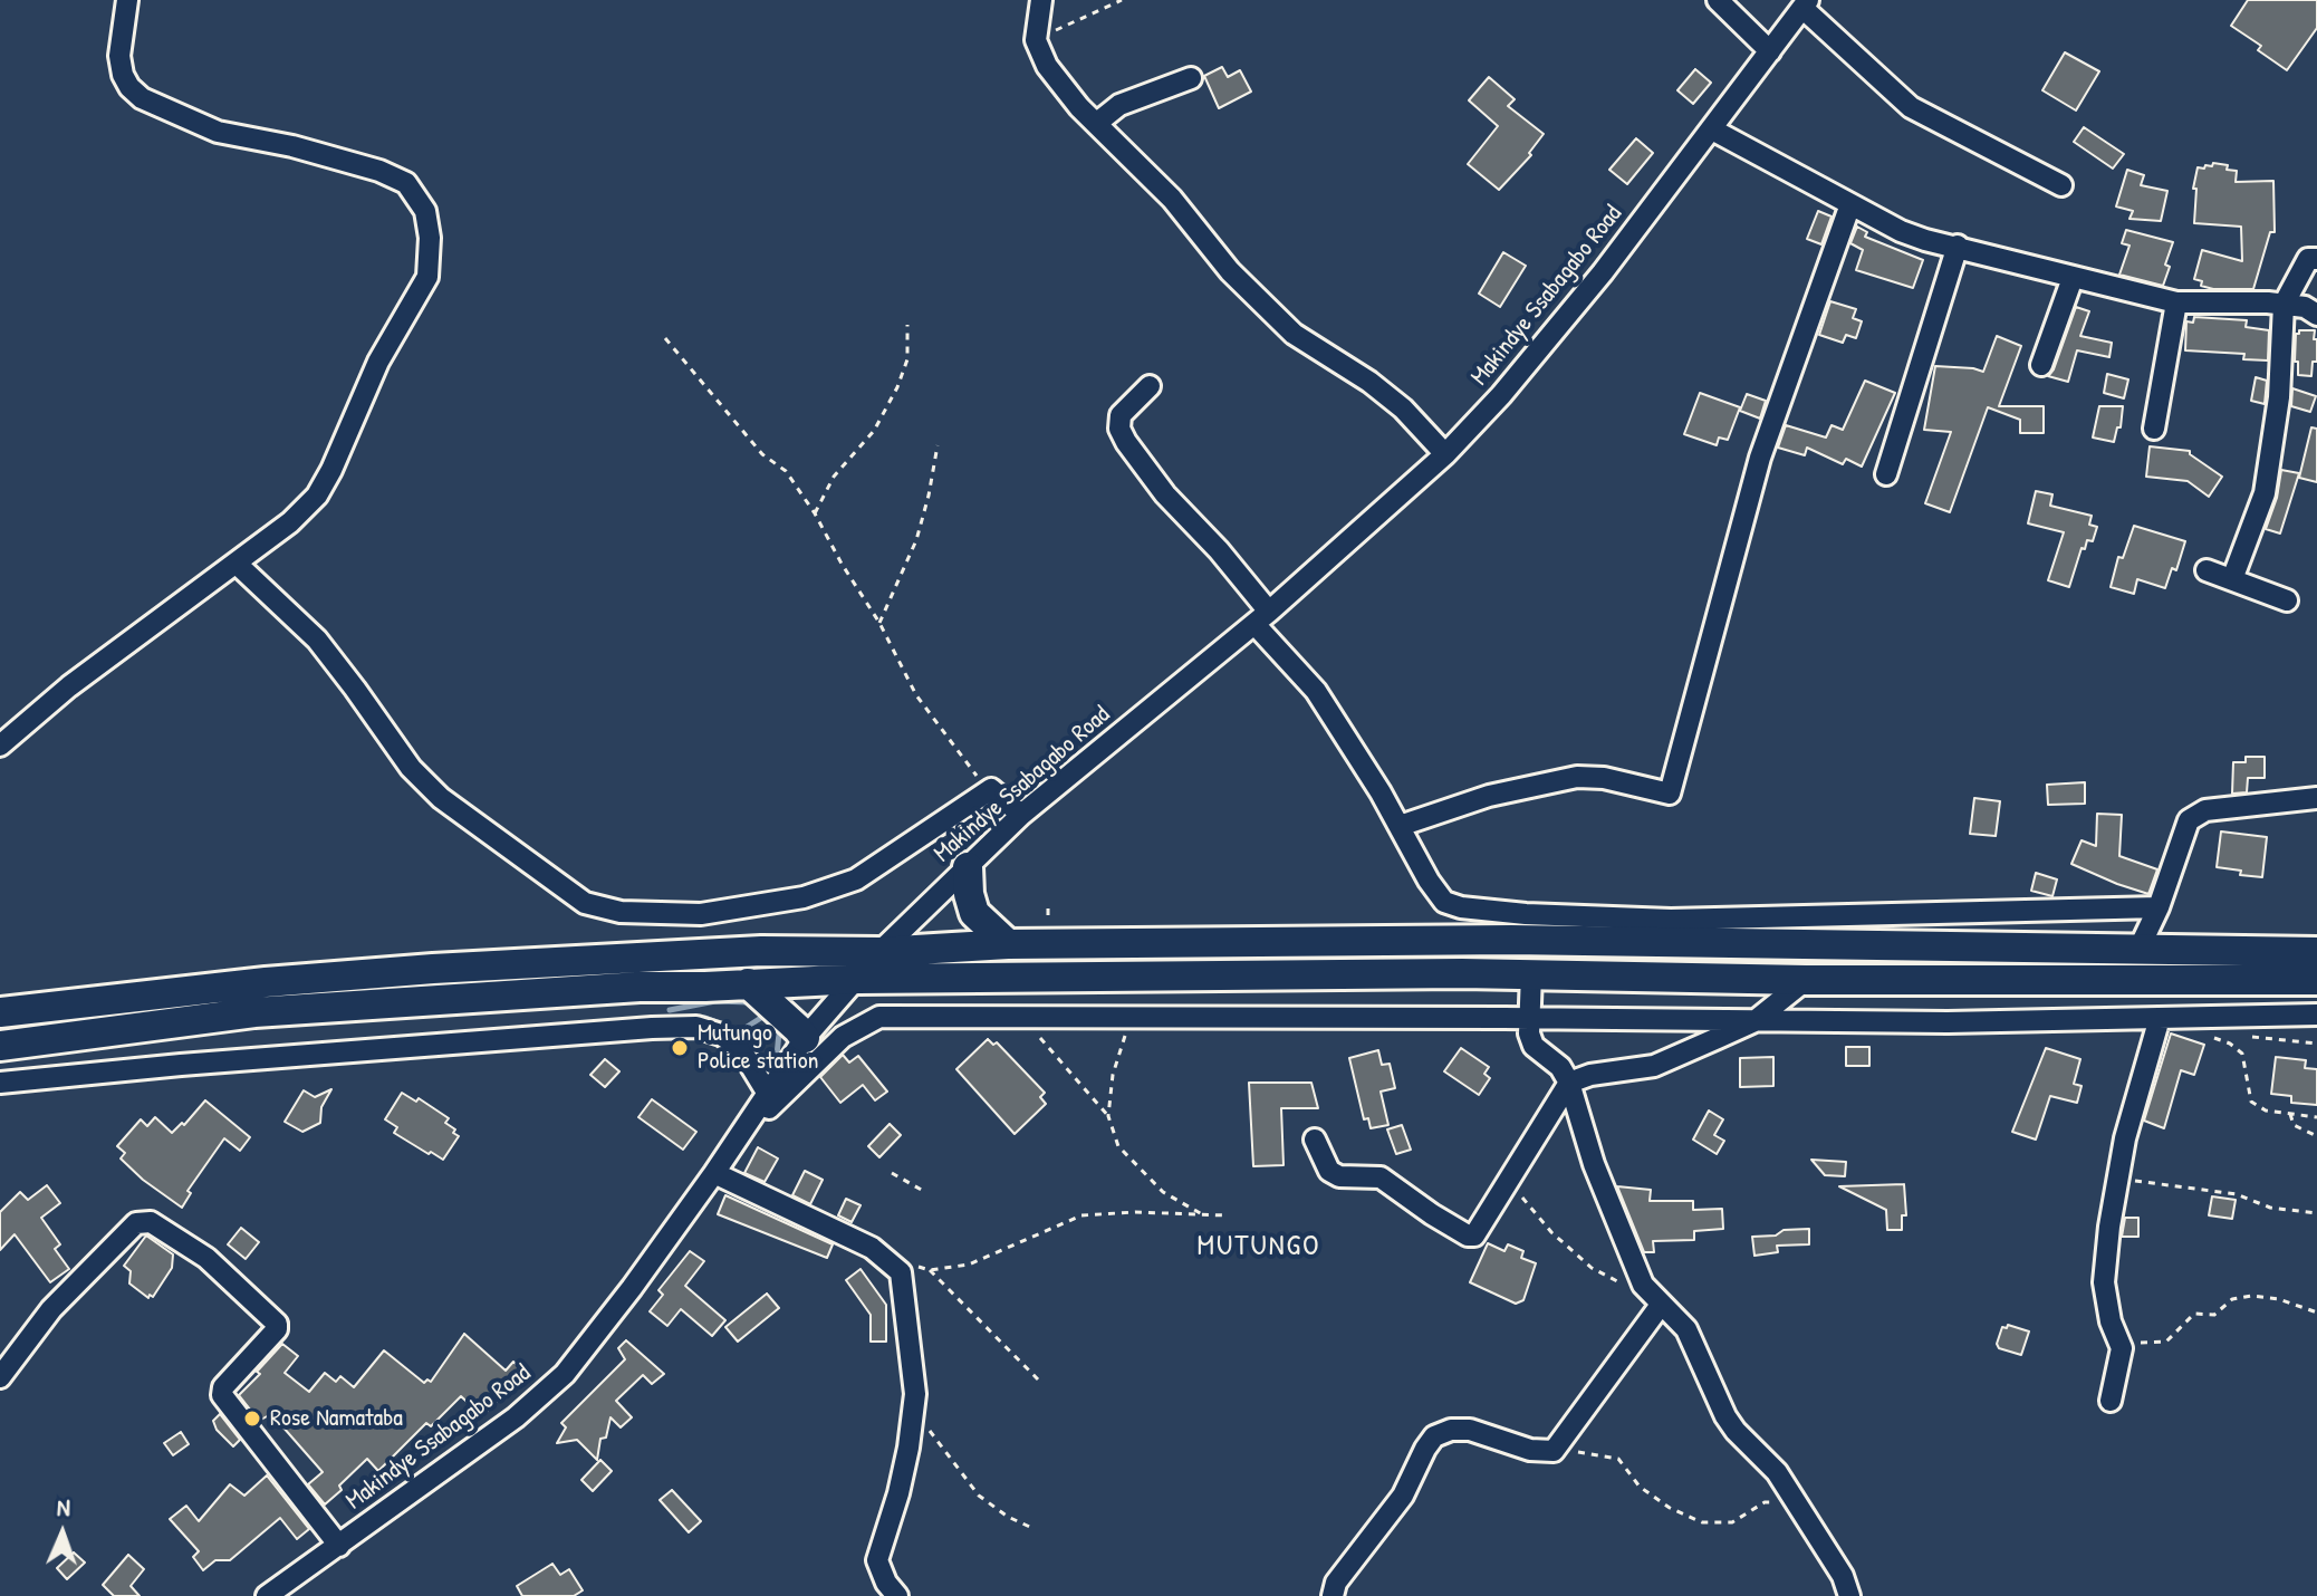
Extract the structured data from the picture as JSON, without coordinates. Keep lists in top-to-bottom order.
{
  "streets": {
    "street": ["Makindye Ssabagabo Road"]
  },
  "districts": ["MUTUNGO"],
  "places": ["Mutungo Police station", "Rose Namataba"],
  "north": "top"
}
